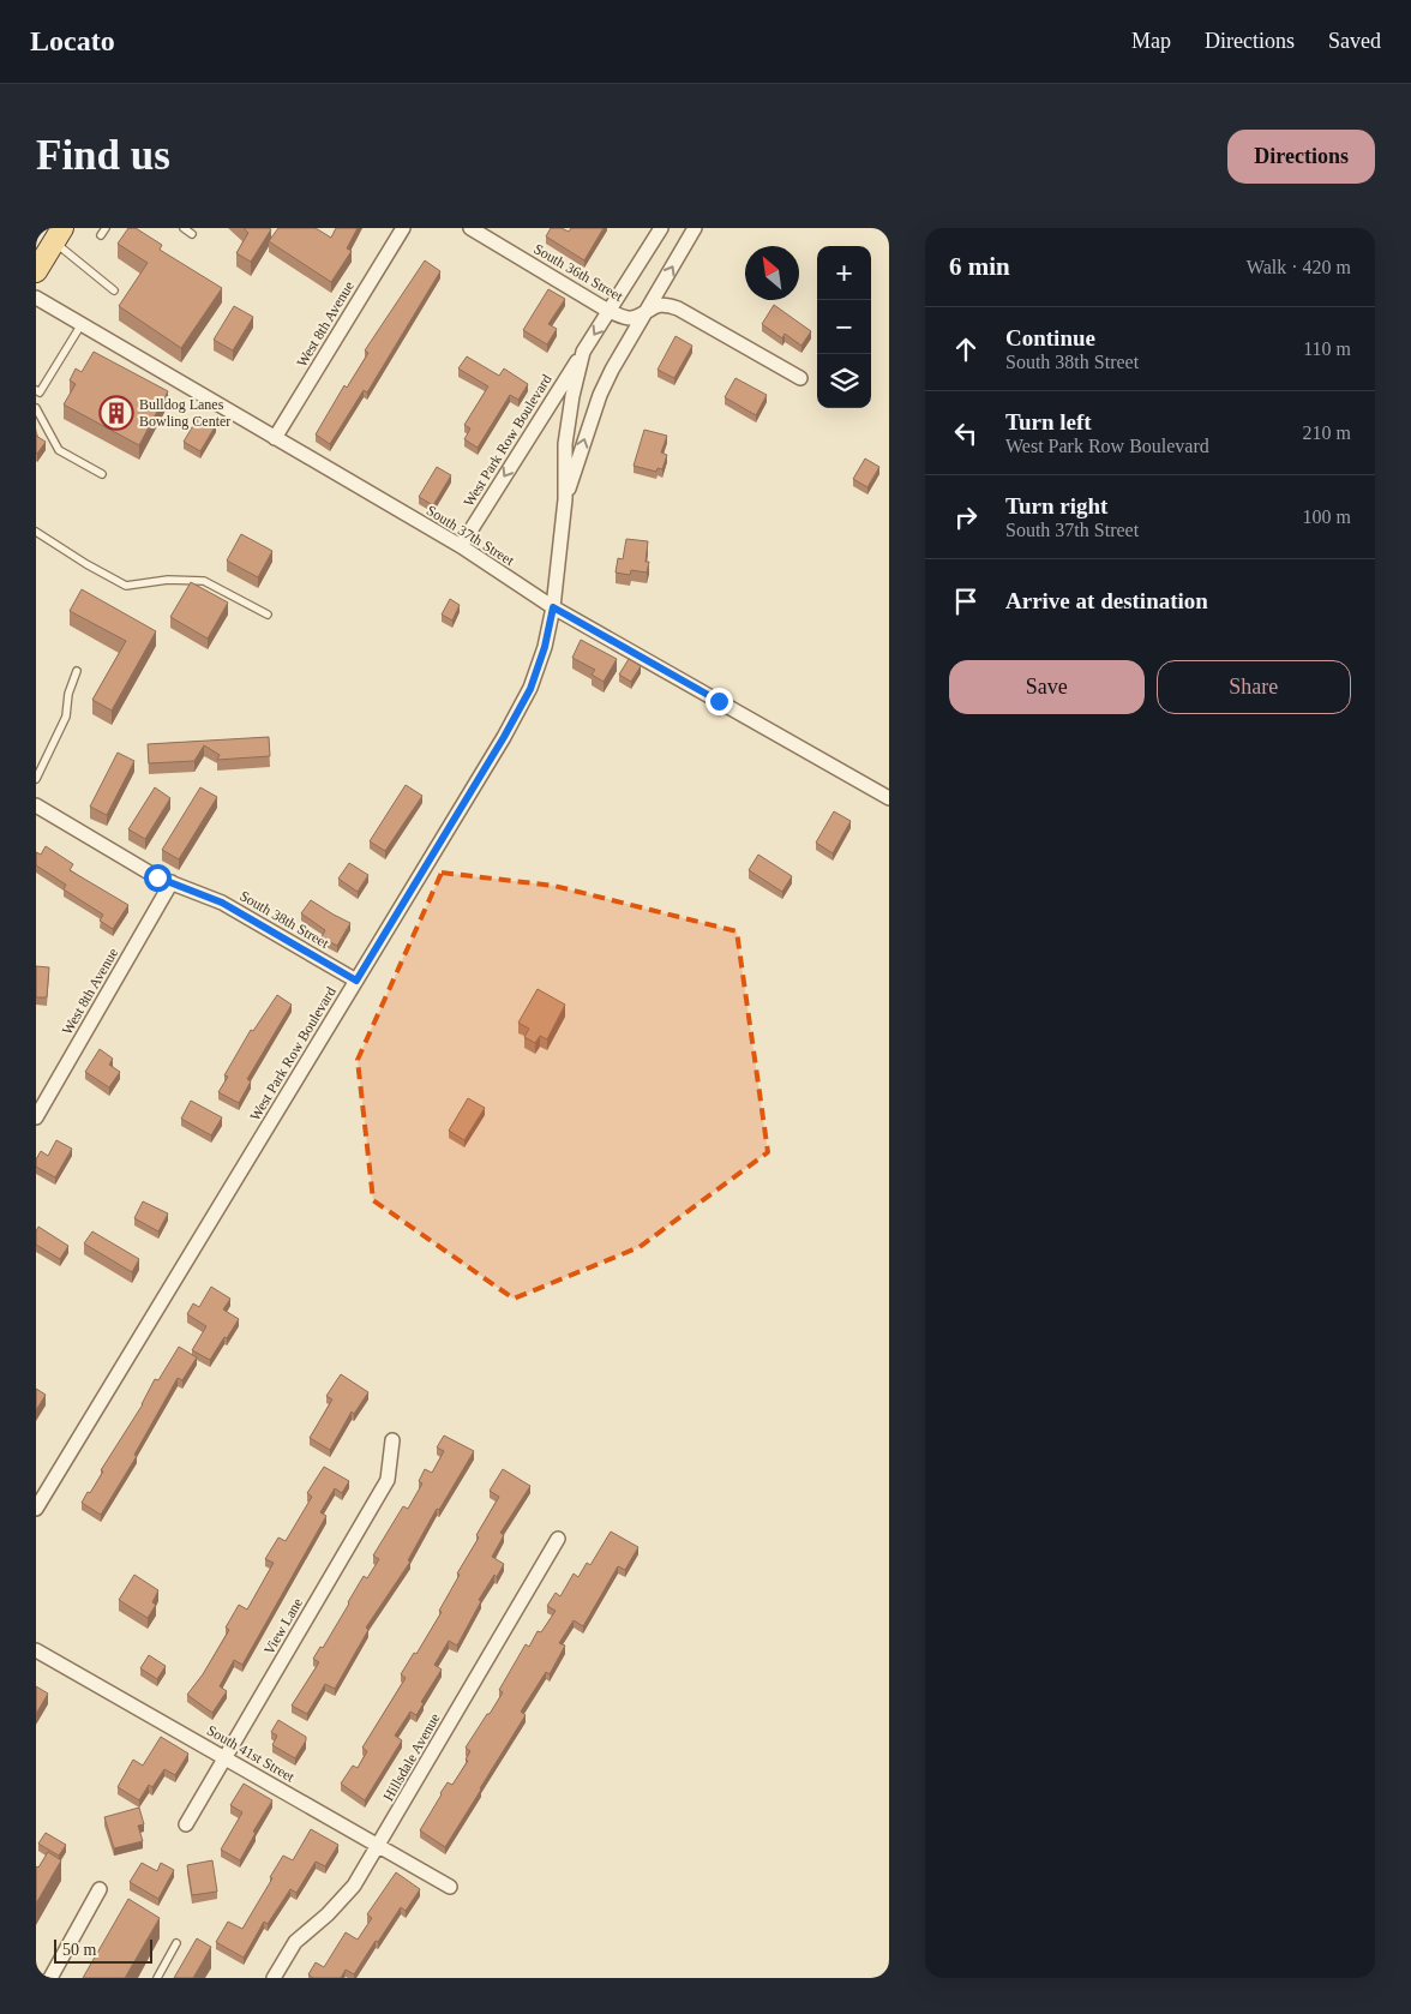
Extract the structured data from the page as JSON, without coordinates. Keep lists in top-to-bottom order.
{
  "streets": {
    "street": [
      "South 36th Street",
      "West 8th Avenue",
      "West Park Row Boulevard",
      "South 37th Street",
      "South 38th Street",
      "View Lane",
      "South 41st Street",
      "Hillsdale Avenue"
    ]
  },
  "crossings": [
    ["South 36th Street", "West Park Row Boulevard"],
    ["West 8th Avenue", "South 37th Street"],
    ["West 8th Avenue", "South 38th Street"],
    ["West Park Row Boulevard", "South 37th Street"],
    ["West Park Row Boulevard", "South 38th Street"],
    ["View Lane", "South 41st Street"],
    ["South 41st Street", "Hillsdale Avenue"]
  ],
  "places": {
    "building": ["Bulldog Lanes Bowling Center"]
  },
  "scale_bar": "50 m",
  "north": "top left",
  "page": {
    "header": "Locato",
    "nav": ["Map", "Directions", "Saved"],
    "buttons": [
      "Directions",
      ["Save", "Share"]
    ],
    "title": "Find us",
    "heading": ["6 min", "Walk · 420 m"],
    "map_buttons": ["+", "−"],
    "list": [
      ["Continue", "South 38th Street", "110 m"],
      ["Turn left", "West Park Row Boulevard", "210 m"],
      ["Turn right", "South 37th Street", "100 m"],
      "Arrive at destination"
    ],
    "scale": "50 m"
  }
}
